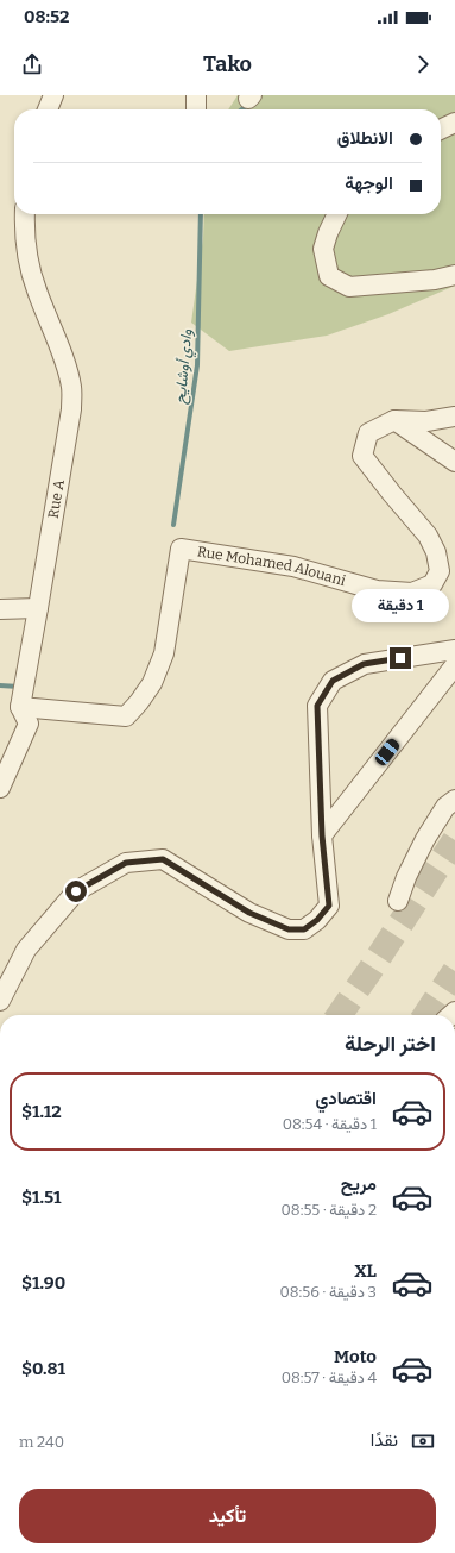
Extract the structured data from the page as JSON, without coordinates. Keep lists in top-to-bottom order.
{
  "streets": {
    "street": ["Rue A", "Rue Mohamed Alouani"]
  },
  "crossings": [
    ["Rue A", "Rue Mohamed Alouani"]
  ],
  "water": ["وادي أوشايح"],
  "page": {
    "status": "08:52",
    "header": "Tako",
    "banner": ["الانطلاق", "الوجهة"],
    "bubble": "1 دقيقة",
    "heading": "اختر الرحلة",
    "list": [
      {
        "name": "اقتصادي",
        "note": "1 دقيقة · 08:54",
        "value": "$1.12"
      },
      {
        "name": "مريح",
        "note": "2 دقيقة · 08:55",
        "value": "$1.51"
      },
      {
        "name": "XL",
        "note": "3 دقيقة · 08:56",
        "value": "$1.90"
      },
      {
        "name": "Moto",
        "note": "4 دقيقة · 08:57",
        "value": "$0.81"
      }
    ],
    "pay": ["نقدًا", "240 m"],
    "buttons": "تأكيد"
  }
}
